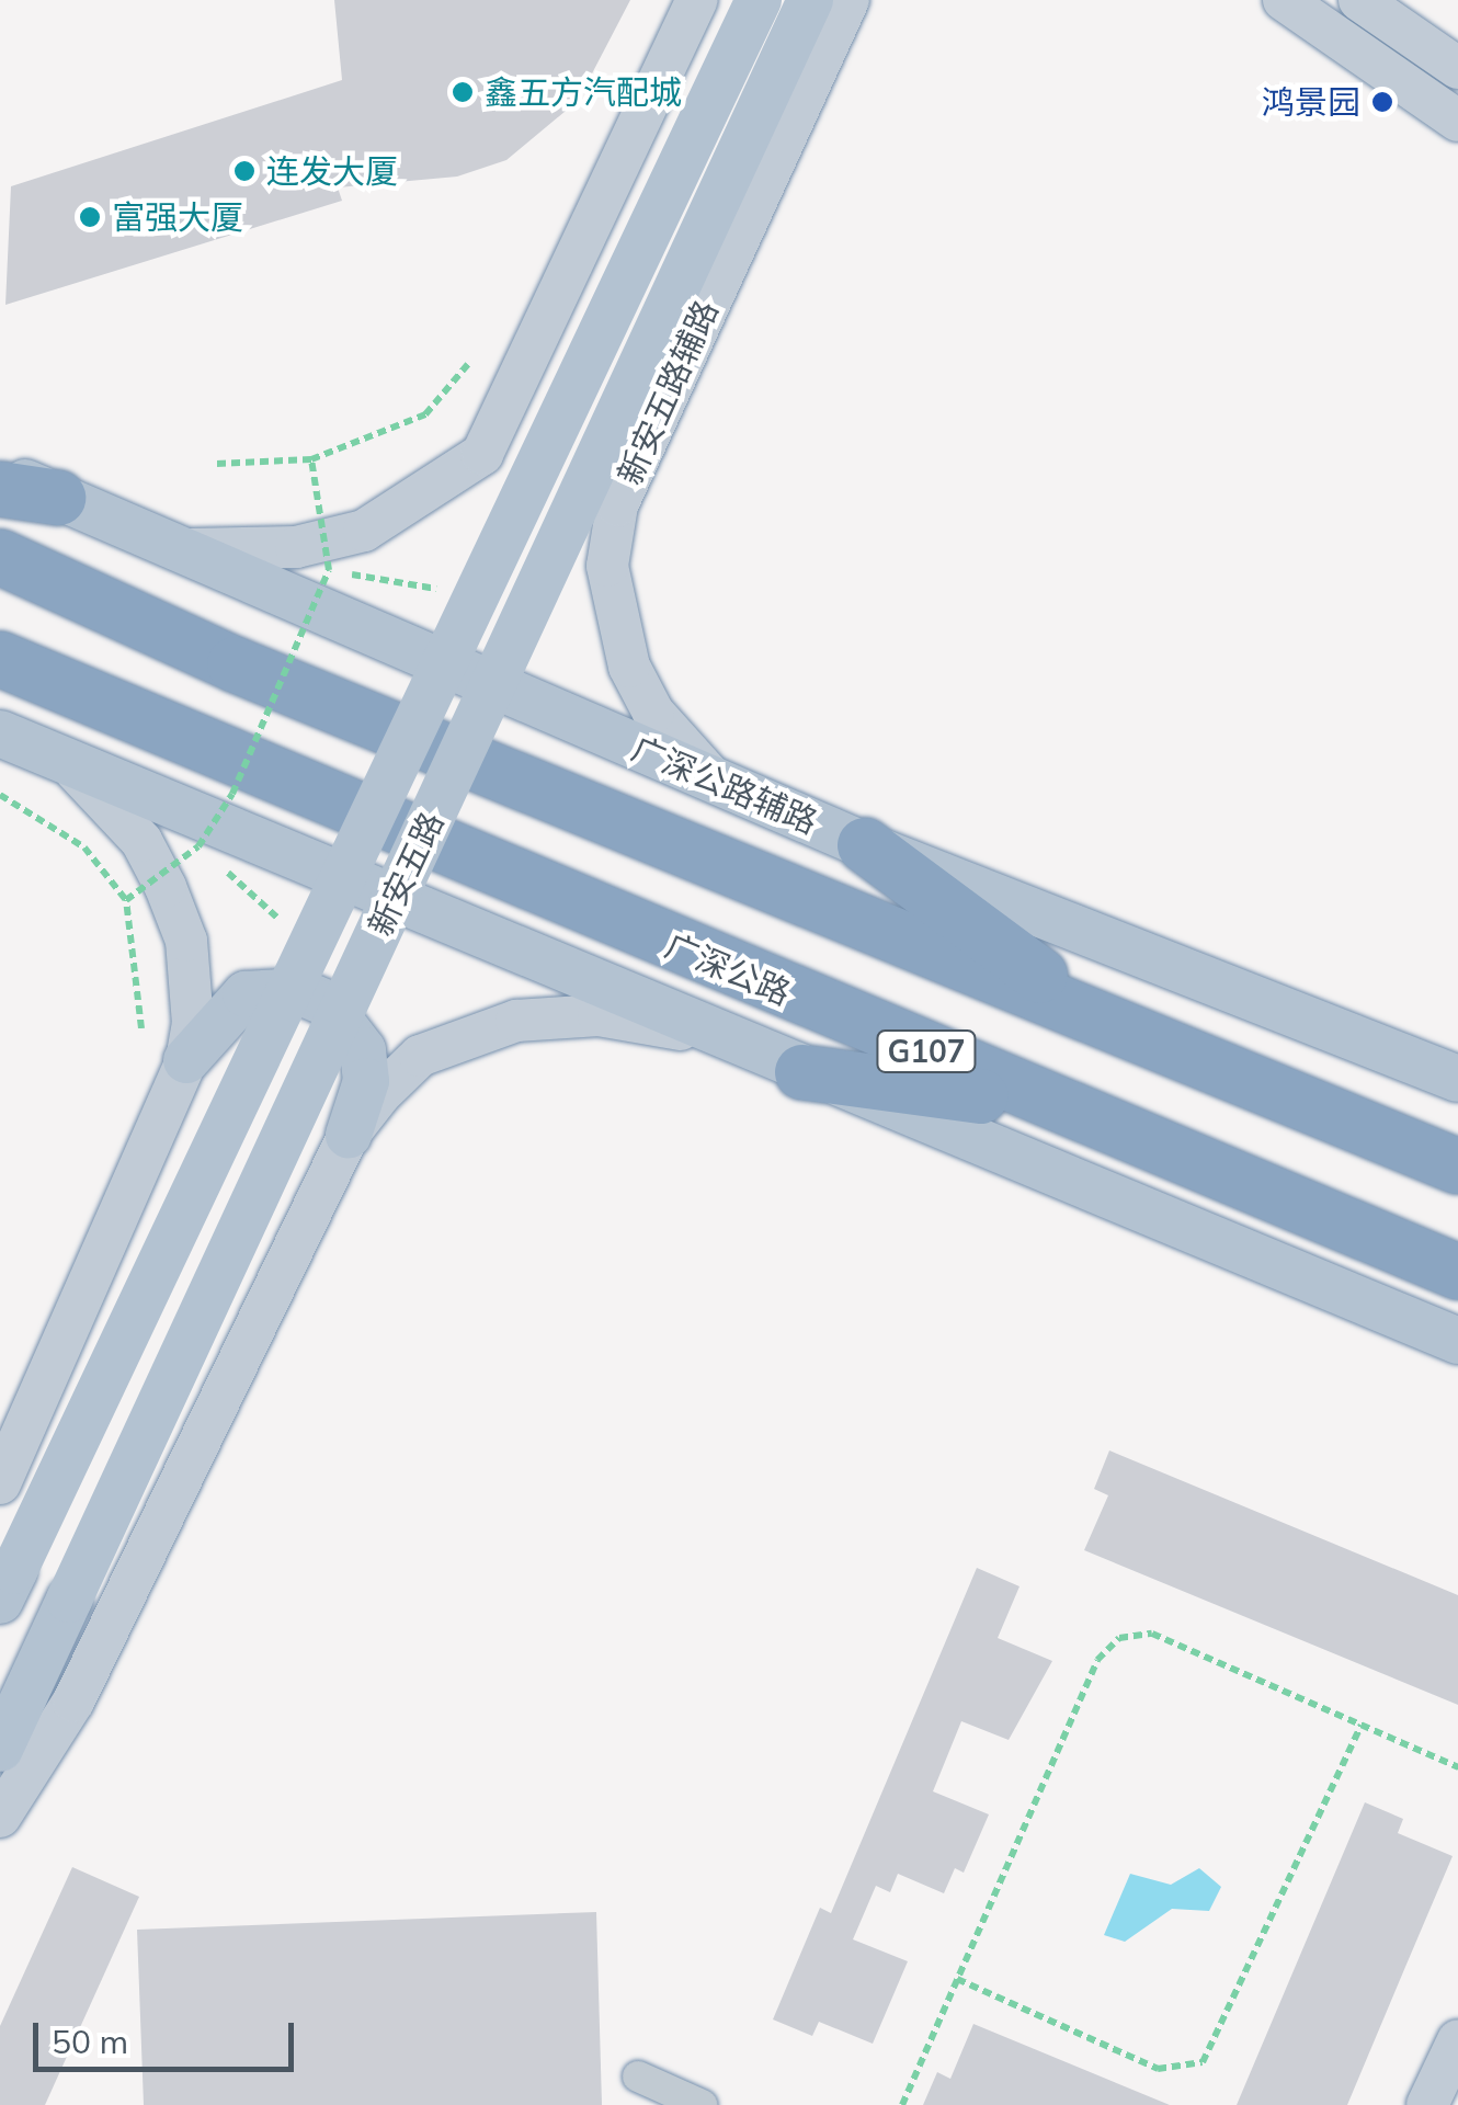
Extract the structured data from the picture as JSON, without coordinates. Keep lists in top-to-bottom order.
{
  "streets": {
    "highway": ["广深公路", "G107"],
    "main road": ["新安五路辅路", "广深公路辅路", "新安五路"]
  },
  "crossings": [
    ["新安五路辅路", "广深公路辅路"]
  ],
  "places": [
    "鑫五方汽配城",
    "鸿景园",
    "连发大厦",
    "富强大厦"
  ],
  "scale_bar": "50 m"
}
